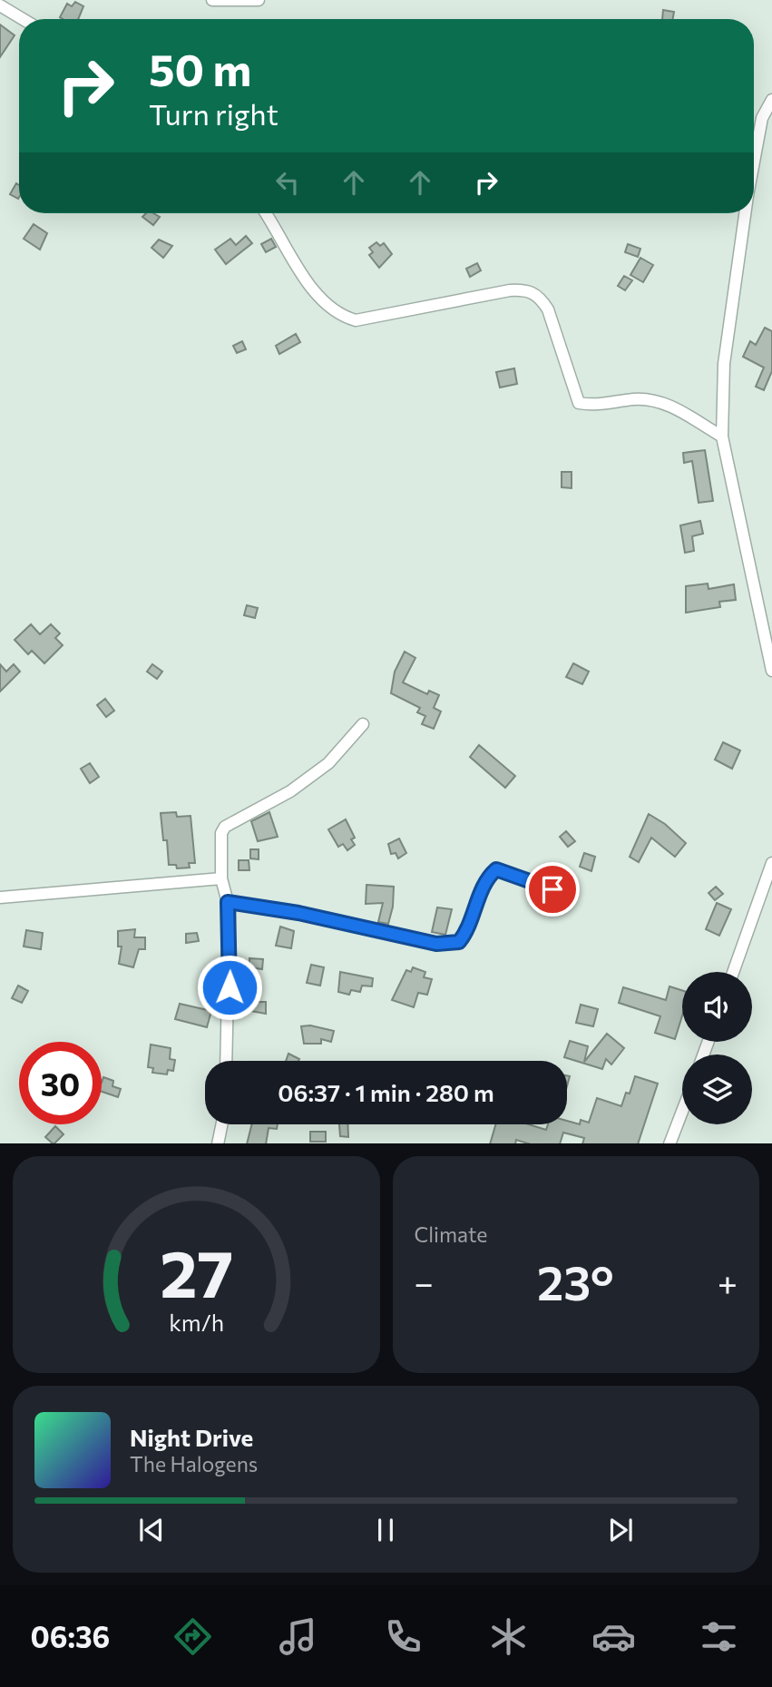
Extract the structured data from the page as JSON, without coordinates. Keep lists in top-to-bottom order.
{
  "page": {
    "turn": ["50 m", "Turn right"],
    "limit": "30",
    "trip": "06:37 · 1 min · 280 m",
    "tile": "Climate",
    "heat": ["−", "23°", "+"],
    "song": ["Night Drive", "The Halogens"],
    "tabs": "06:36",
    "gauge": ["27", "km/h"]
  }
}
